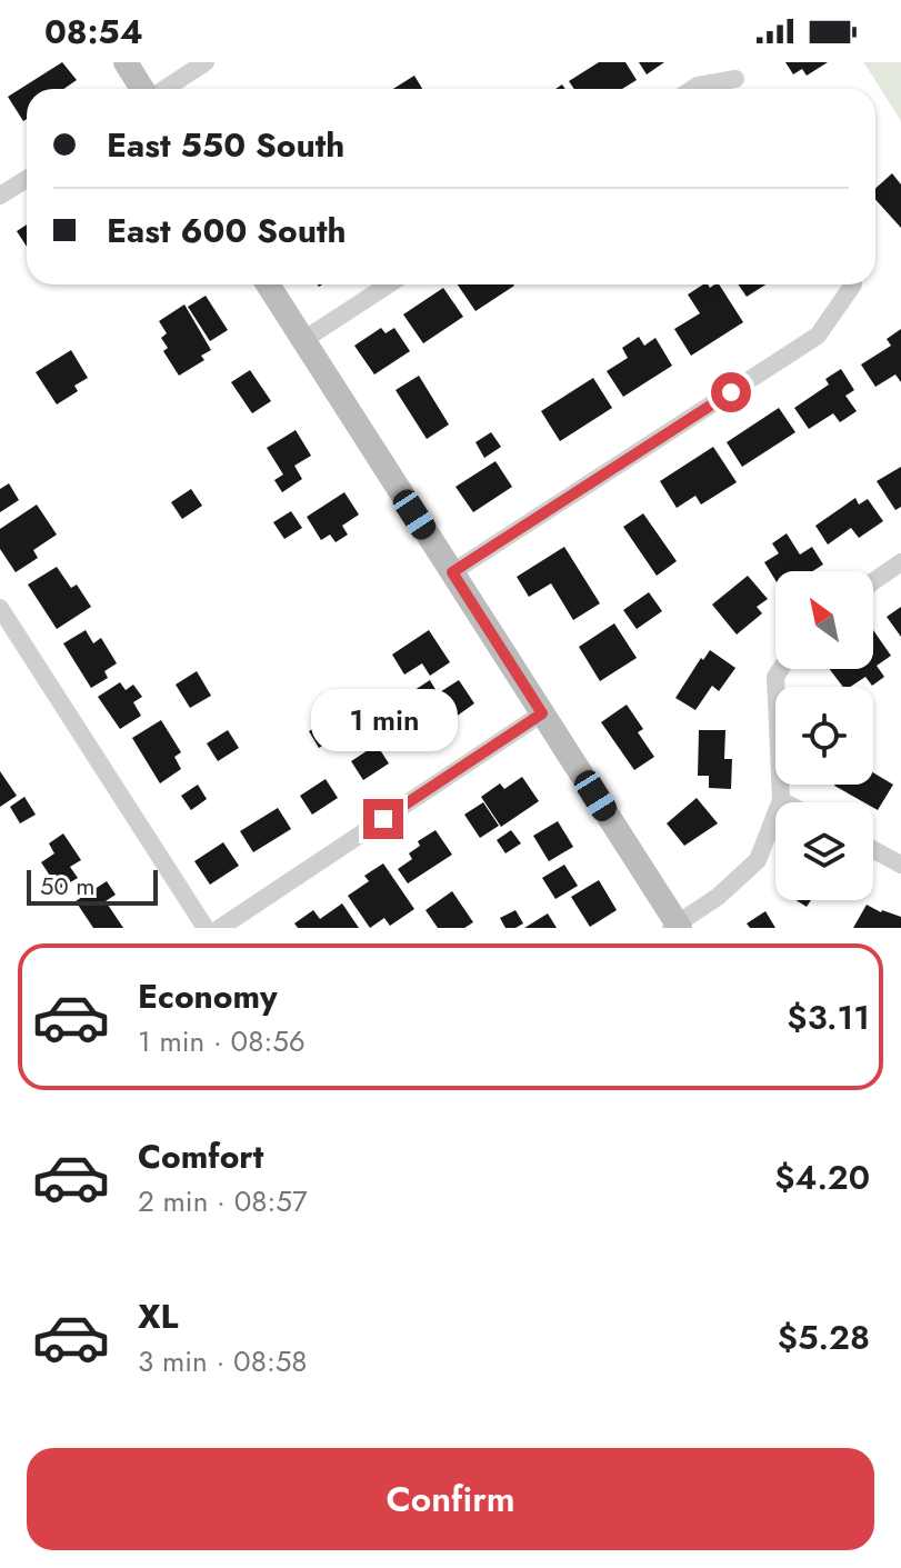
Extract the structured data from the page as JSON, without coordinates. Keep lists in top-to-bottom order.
{
  "scale_bar": "50 m",
  "north": "top left",
  "page": {
    "status": "08:54",
    "banner": ["East 550 South", "East 600 South"],
    "bubble": "1 min",
    "scale": "50 m",
    "list": [
      {
        "name": "Economy",
        "note": "1 min · 08:56",
        "value": "$3.11"
      },
      {
        "name": "Comfort",
        "note": "2 min · 08:57",
        "value": "$4.20"
      },
      {
        "name": "XL",
        "note": "3 min · 08:58",
        "value": "$5.28"
      }
    ],
    "buttons": "Confirm"
  }
}
